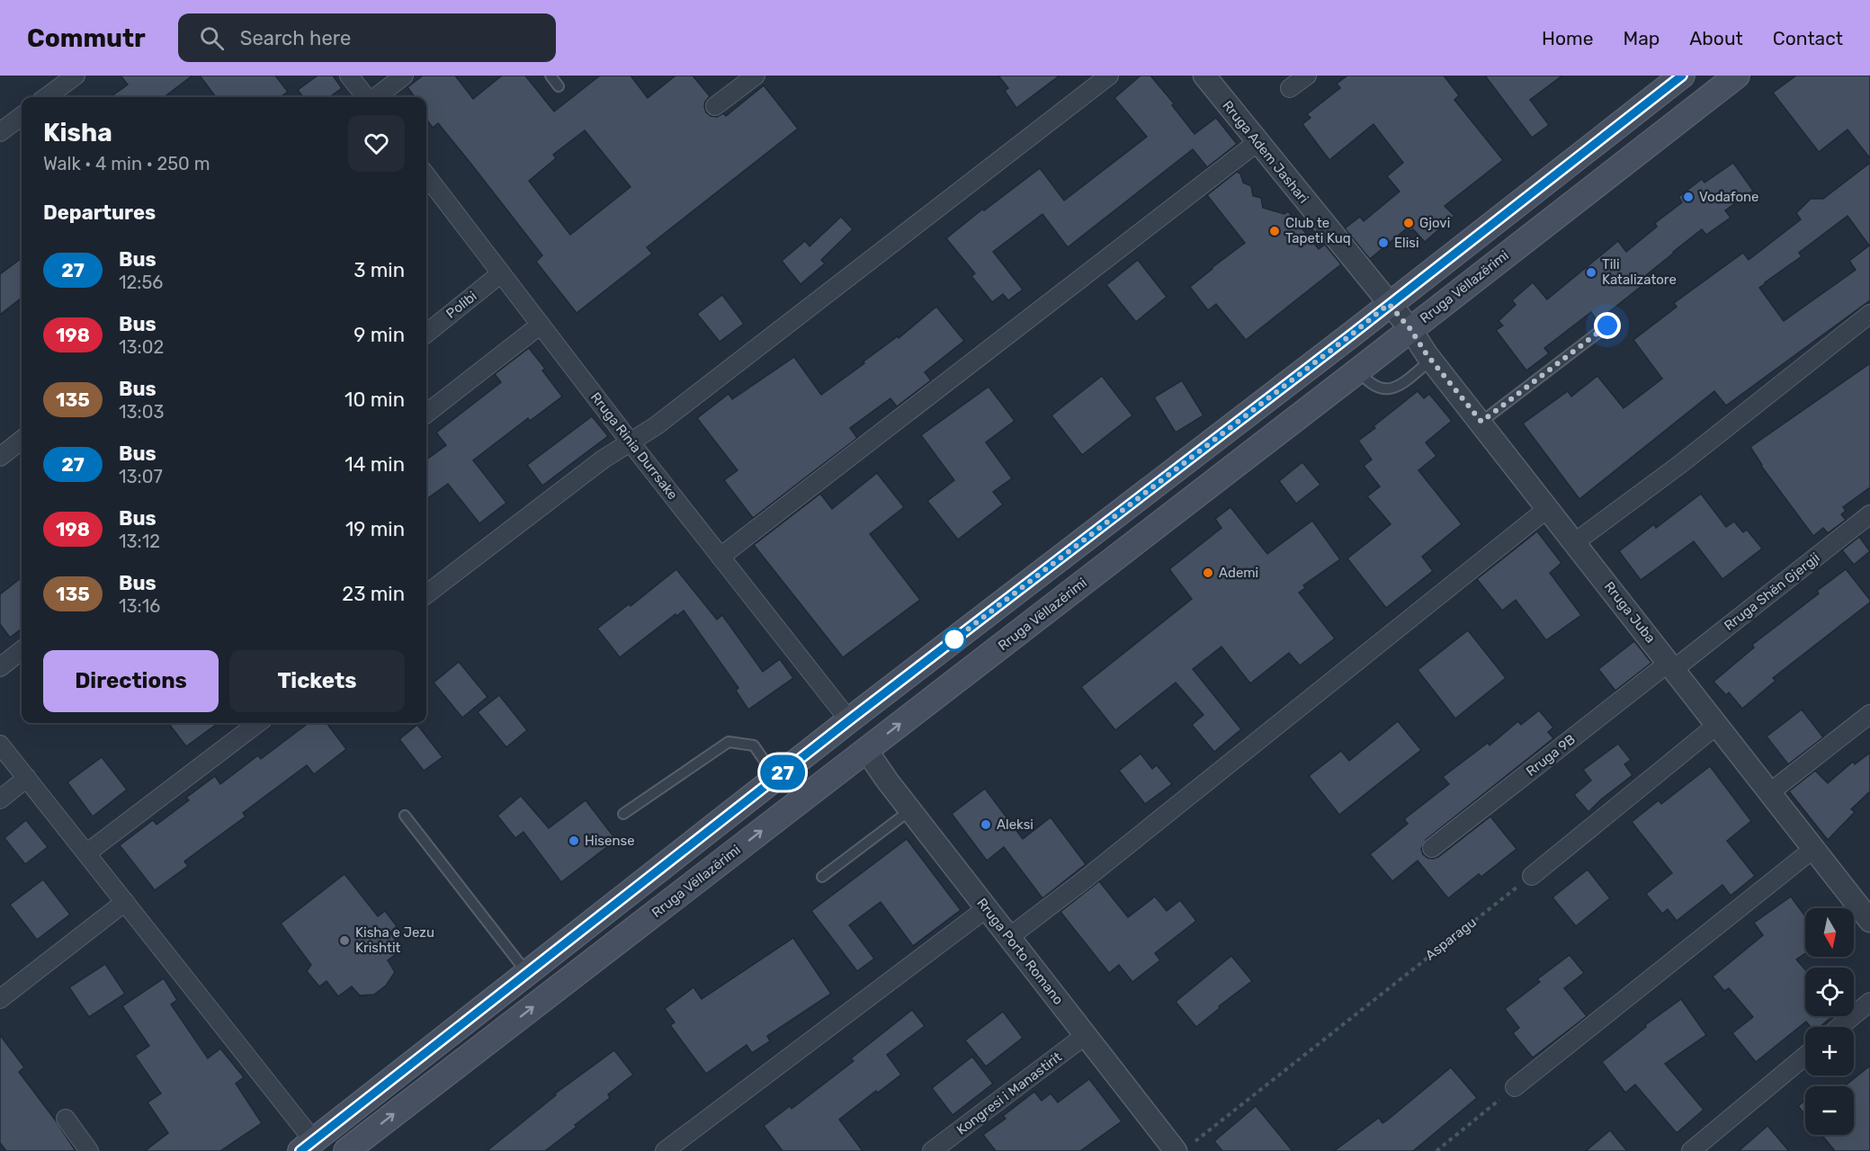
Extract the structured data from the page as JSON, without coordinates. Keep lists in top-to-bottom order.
{
  "streets": {
    "main road": ["Rruga Vëllazërimi"],
    "street": [
      "Rruga Adem Jashari",
      "Polibi",
      "Rruga Rinia Durrsake",
      "Rruga Shën Gjergji",
      "Rruga Juba",
      "Rruga 9B",
      "Rruga Porto Romano",
      "Kongresi i Manastirit"
    ],
    "path": ["Asparagu"]
  },
  "crossings": [
    ["Rruga Adem Jashari", "Rruga Juba"],
    ["Rruga Vëllazërimi", "Rruga Juba"],
    ["Rruga Vëllazërimi", "Rruga Porto Romano"],
    ["Polibi", "Rruga Rinia Durrsake"],
    ["Rruga Shën Gjergji", "Rruga Juba"],
    ["Rruga Shën Gjergji", "Rruga 9B"],
    ["Rruga Juba", "Rruga 9B"],
    ["Asparagu", "Rruga Porto Romano"],
    ["Rruga Porto Romano", "Kongresi i Manastirit"]
  ],
  "places": [
    "Vodafone",
    "Gjovi",
    "Club te Tapeti Kuq",
    "Elisi",
    "Tili Katalizatore",
    "Ademi",
    "Aleksi",
    "Hisense",
    "Kisha e Jezu Krishtit"
  ],
  "lines": ["bus line 27"],
  "north": "bottom",
  "page": {
    "header": "Commutr",
    "search": "Search here",
    "nav": [
      "Home",
      "Map",
      "About",
      "Contact"
    ],
    "on_map": "27",
    "heading": [
      ["Kisha", "Walk · 4 min · 250 m"],
      "Departures"
    ],
    "list": [
      {
        "mark": "27",
        "name": "Bus",
        "note": "12:56",
        "value": "3 min"
      },
      {
        "mark": "198",
        "name": "Bus",
        "note": "13:02",
        "value": "9 min"
      },
      {
        "mark": "135",
        "name": "Bus",
        "note": "13:03",
        "value": "10 min"
      },
      {
        "mark": "27",
        "name": "Bus",
        "note": "13:07",
        "value": "14 min"
      },
      {
        "mark": "198",
        "name": "Bus",
        "note": "13:12",
        "value": "19 min"
      },
      {
        "mark": "135",
        "name": "Bus",
        "note": "13:16",
        "value": "23 min"
      }
    ],
    "buttons": ["Directions", "Tickets"],
    "map_buttons": ["+", "−"]
  }
}
